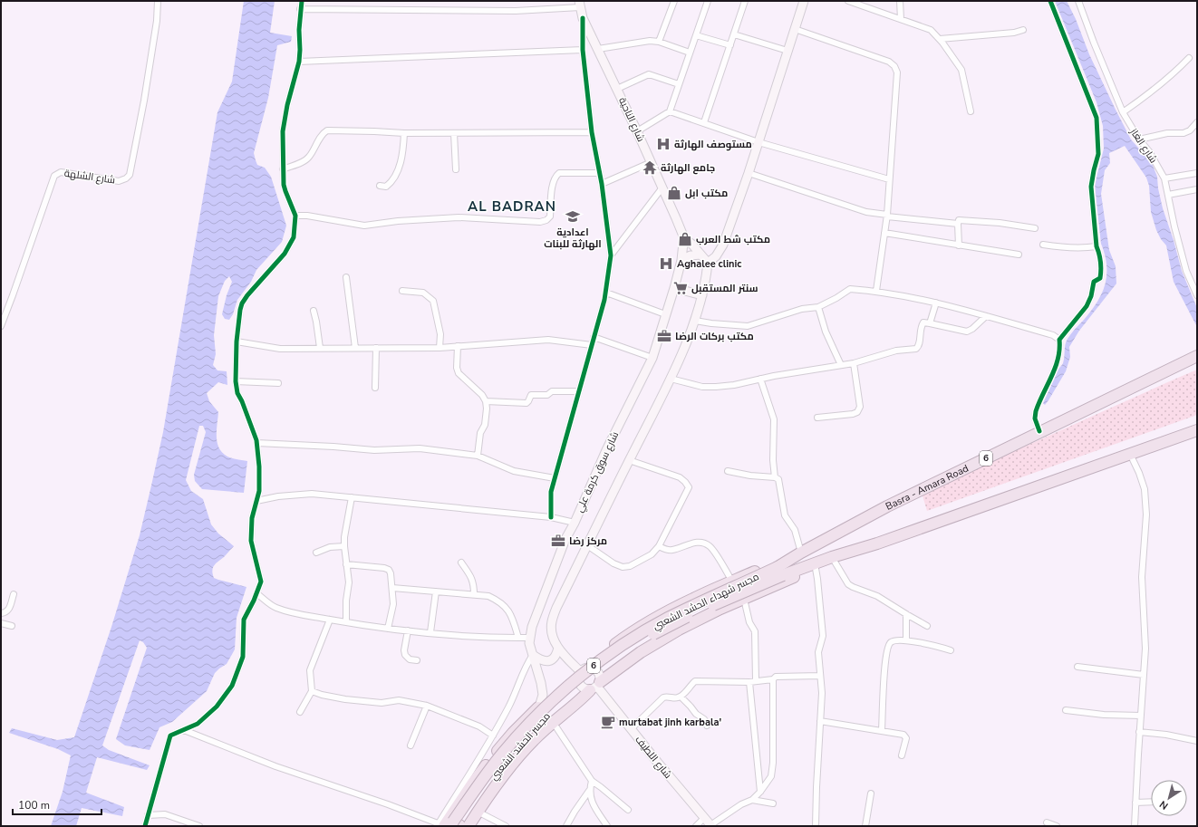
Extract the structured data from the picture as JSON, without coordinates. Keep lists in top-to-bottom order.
{
  "streets": {
    "highway": ["6", "Basra - Amara Road", "مجسر شهداء الحشد الشعبي"],
    "main road": ["شارع الناحية", "شارع سوق كرمة علي", "شارع اللطيف"],
    "street": ["شارع الغاز", "شارع الشلهة"]
  },
  "crossings": [
    ["شارع الناحية", "شارع سوق كرمة علي"],
    ["6", "Basra - Amara Road"],
    ["6", "مجسر شهداء الحشد الشعبي"],
    ["Basra - Amara Road", "مجسر شهداء الحشد الشعبي"]
  ],
  "districts": ["AL BADRAN"],
  "places": {
    "hospital": ["مستوصف الهارثة", "Aghalee clinic"],
    "temple": ["جامع الهارثة"],
    "shop": ["مكتب ابل", "مكتب شط العرب"],
    "school or university": ["اعدادية الهارثة للبنات"],
    "supermarket": ["سنتر المستقبل"],
    "office": ["مكتب بركات الرضا", "مركز رضا"],
    "cafe": ["murtabat jinh karbala'"]
  },
  "scale_bar": "100 m",
  "north": "bottom left"
}
